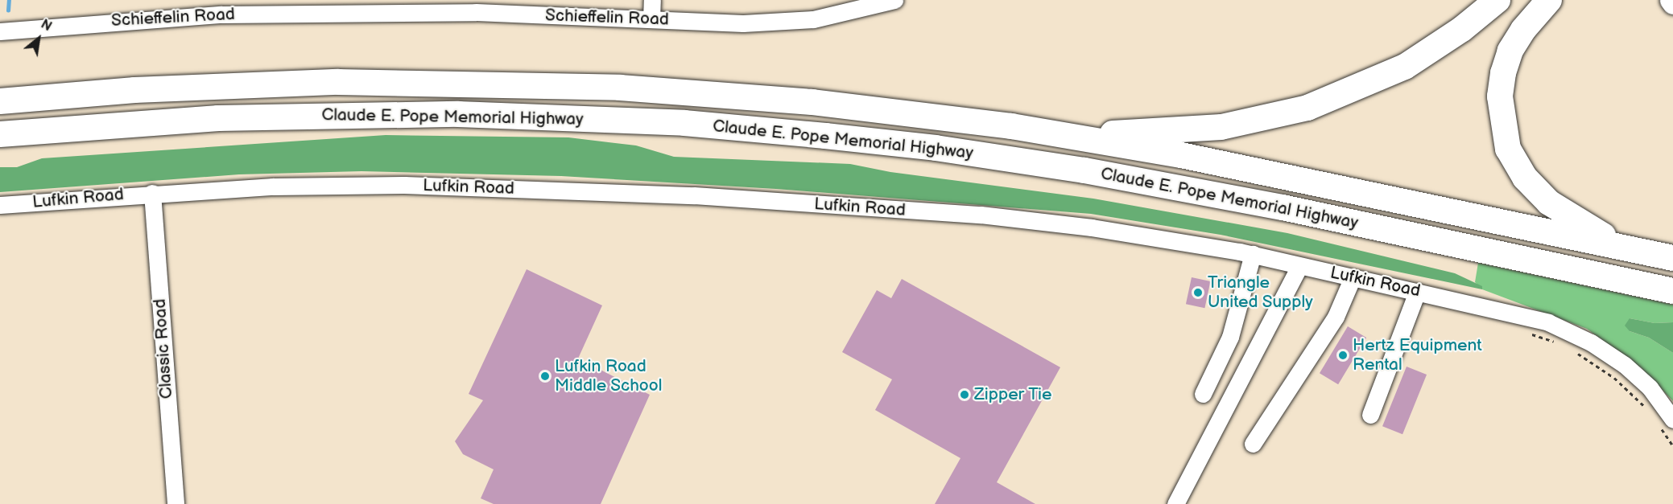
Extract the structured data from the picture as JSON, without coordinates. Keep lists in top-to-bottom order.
{
  "streets": {
    "highway": ["Claude E. Pope Memorial Highway"],
    "street": ["Schieffelin Road", "Lufkin Road", "Classic Road"]
  },
  "crossings": [
    ["Lufkin Road", "Classic Road"]
  ],
  "places": [
    "Triangle United Supply",
    "Hertz Equipment Rental",
    "Lufkin Road Middle School",
    "Zipper Tie"
  ],
  "north": "top right"
}
